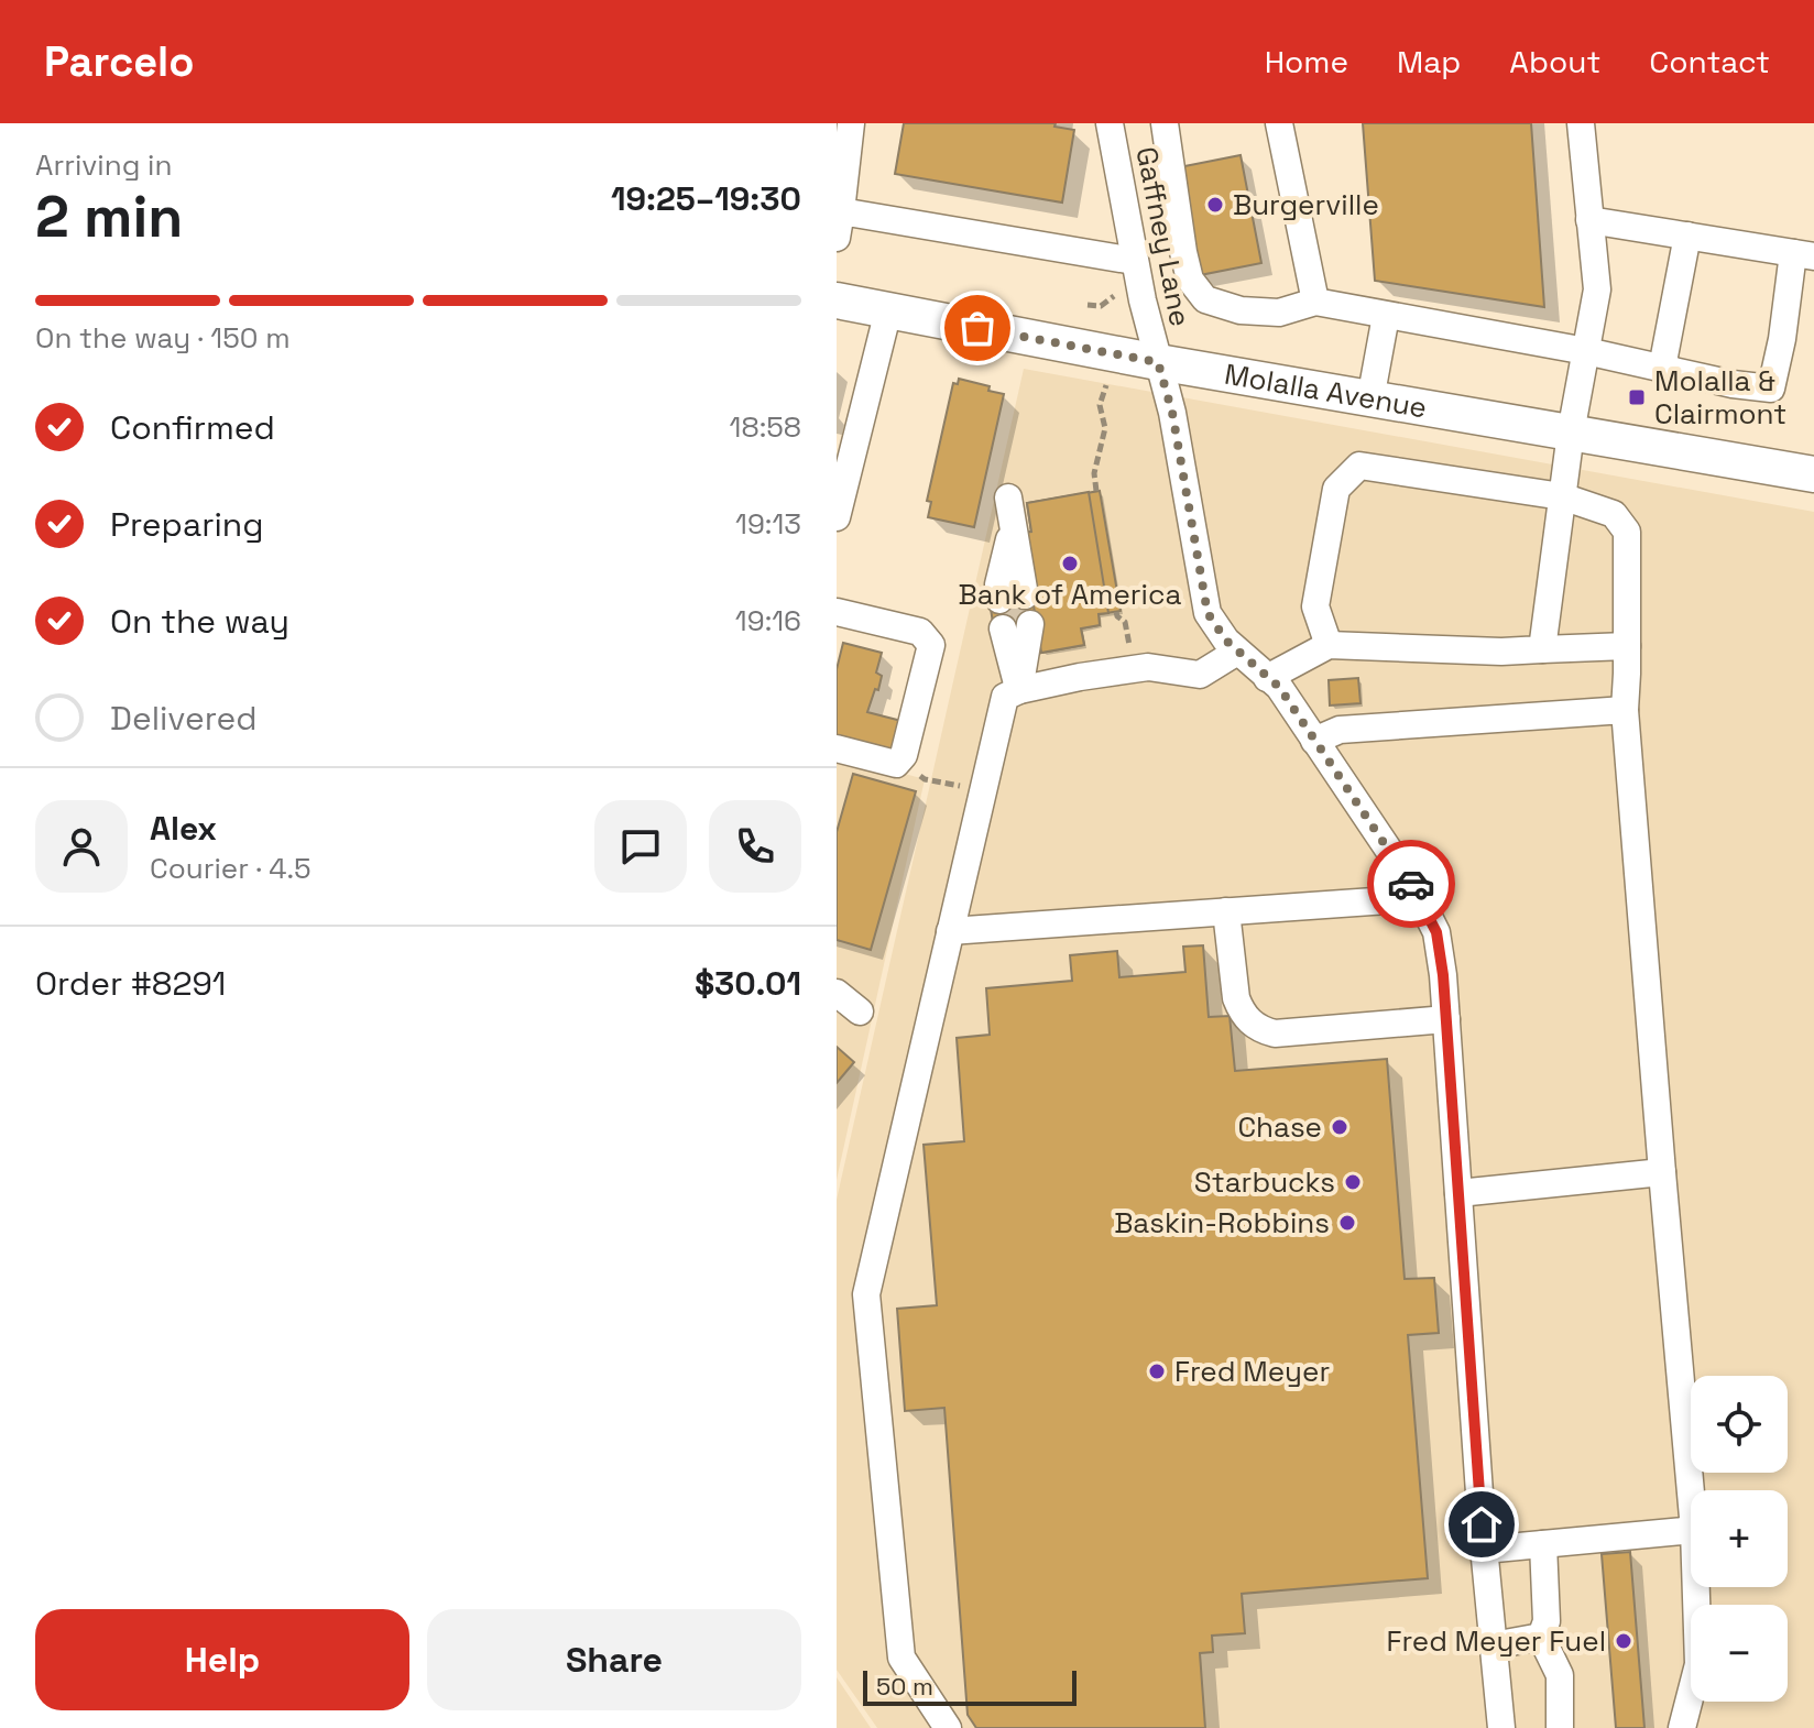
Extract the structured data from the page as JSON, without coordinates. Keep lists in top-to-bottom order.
{
  "streets": {
    "main road": ["Molalla Avenue"],
    "street": ["Gaffney Lane"]
  },
  "crossings": [
    ["Gaffney Lane", "Molalla Avenue"]
  ],
  "places": {
    "other": [
      "Burgerville",
      "Bank of America",
      "Chase",
      "Starbucks",
      "Baskin-Robbins",
      "Fred Meyer",
      "Fred Meyer Fuel"
    ],
    "transit": ["Molalla & Clairmont"]
  },
  "scale_bar": "50 m",
  "page": {
    "header": "Parcelo",
    "nav": [
      "Home",
      "Map",
      "About",
      "Contact"
    ],
    "heading": ["2 min", "Arriving in", "19:25–19:30"],
    "panel": [
      "Alex",
      "Courier · 4.5",
      "Order #8291",
      "$30.01"
    ],
    "bar": "On the way · 150 m",
    "list": [
      ["Confirmed", "18:58"],
      ["Preparing", "19:13"],
      ["On the way", "19:16"],
      "Delivered"
    ],
    "map_buttons": ["+", "−"],
    "buttons": ["Help", "Share"],
    "scale": "50 m"
  }
}
